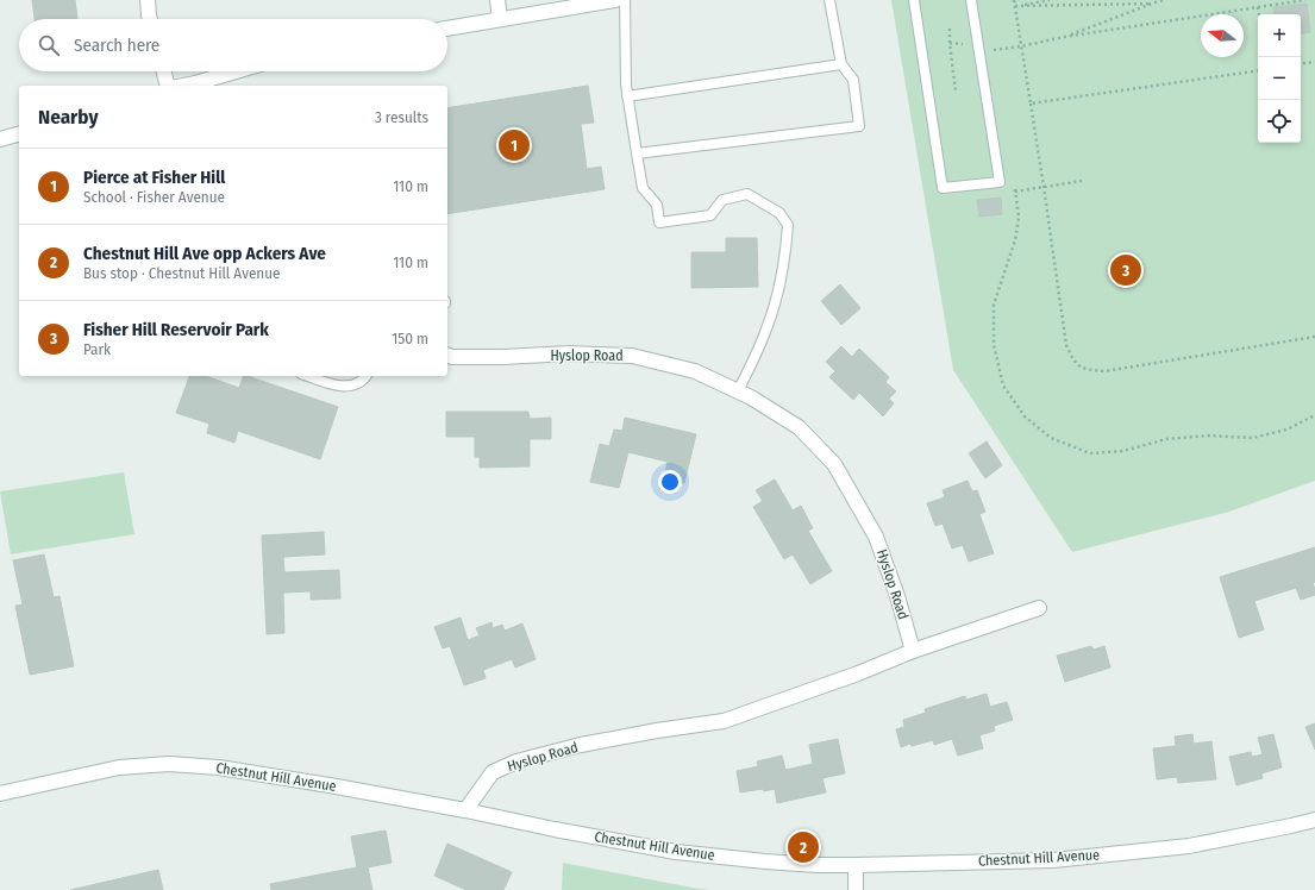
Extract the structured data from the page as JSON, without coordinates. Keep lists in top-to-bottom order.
{
  "streets": {
    "street": ["Hyslop Road", "Chestnut Hill Avenue"]
  },
  "crossings": [
    ["Hyslop Road", "Chestnut Hill Avenue"]
  ],
  "north": "left",
  "page": {
    "map_buttons": ["+", "−"],
    "search": "Search here",
    "heading": ["Nearby", "3 results"],
    "pins": ["1", "3", "2"],
    "list": [
      {
        "mark": "1",
        "name": "Pierce at Fisher Hill",
        "note": "School · Fisher Avenue",
        "value": "110 m"
      },
      {
        "mark": "2",
        "name": "Chestnut Hill Ave opp Ackers Ave",
        "note": "Bus stop · Chestnut Hill Avenue",
        "value": "110 m"
      },
      {
        "mark": "3",
        "name": "Fisher Hill Reservoir Park",
        "note": "Park",
        "value": "150 m"
      }
    ]
  }
}
